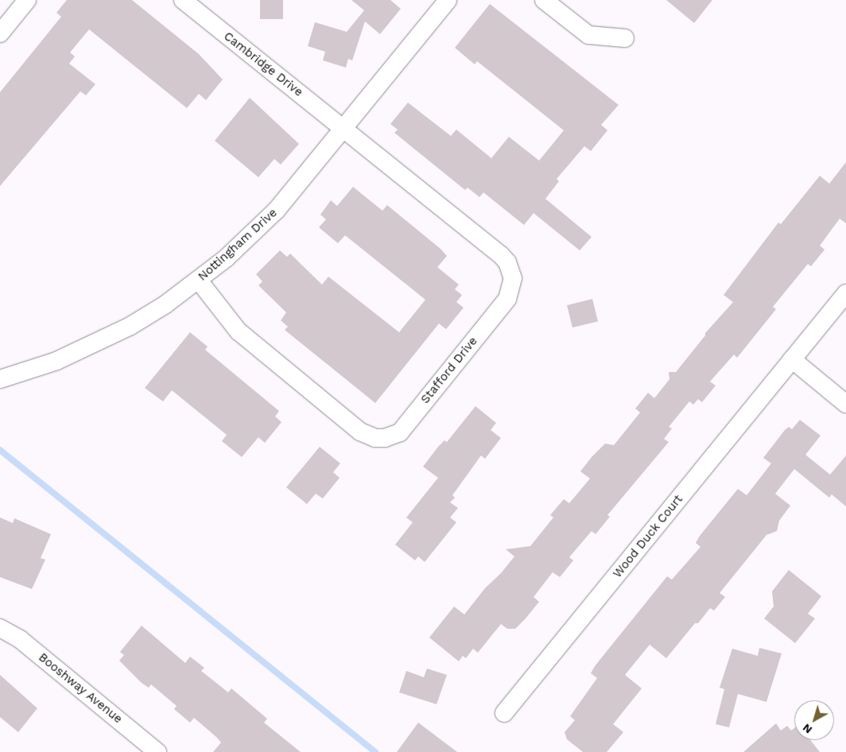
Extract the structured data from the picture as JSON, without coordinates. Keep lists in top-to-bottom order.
{
  "streets": {
    "street": [
      "Cambridge Drive",
      "Nottingham Drive",
      "Stafford Drive",
      "Wood Duck Court",
      "Booshway Avenue"
    ]
  },
  "crossings": [
    ["Cambridge Drive", "Nottingham Drive"],
    ["Cambridge Drive", "Stafford Drive"],
    ["Nottingham Drive", "Stafford Drive"]
  ],
  "north": "bottom left"
}
